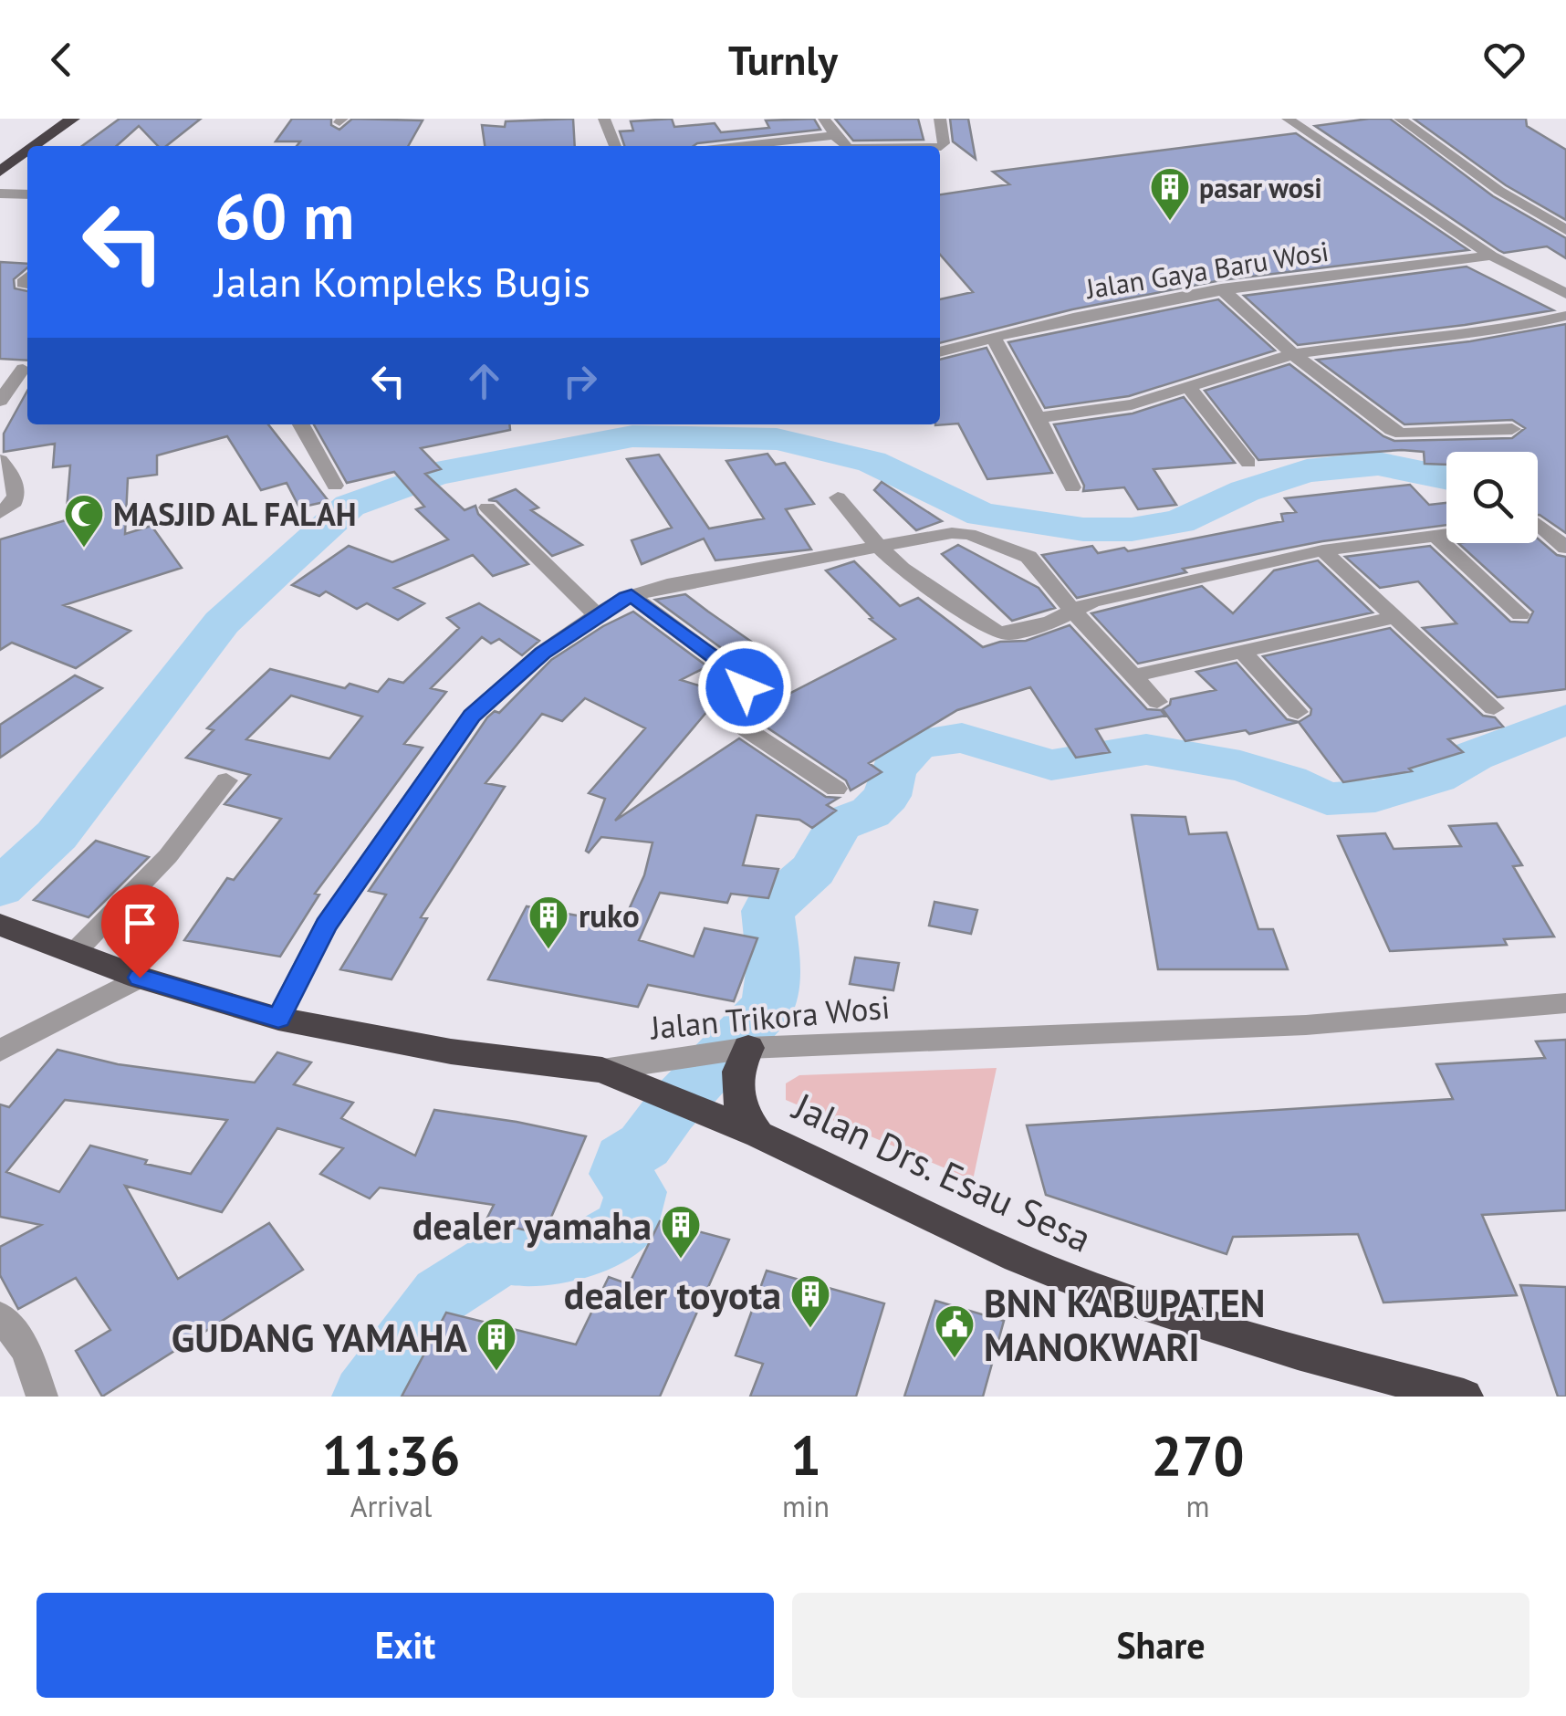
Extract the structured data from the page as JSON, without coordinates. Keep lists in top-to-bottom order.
{
  "streets": {
    "highway": ["Jalan Trikora Wosi", "Jalan Drs. Esau Sesa"],
    "street": ["Jalan Gaya Baru Wosi"]
  },
  "crossings": [
    ["Jalan Trikora Wosi", "Jalan Drs. Esau Sesa"]
  ],
  "places": {
    "building": [
      "pasar wosi",
      "ruko",
      "dealer yamaha",
      "dealer toyota",
      "GUDANG YAMAHA"
    ],
    "mosque": ["MASJID AL FALAH"],
    "public building": ["BNN KABUPATEN MANOKWARI"]
  },
  "page": {
    "header": "Turnly",
    "turn": ["60 m", "Jalan Kompleks Bugis"],
    "eta": [
      "11:36",
      "Arrival",
      "1",
      "min",
      "270",
      "m"
    ],
    "buttons": ["Exit", "Share"]
  }
}
